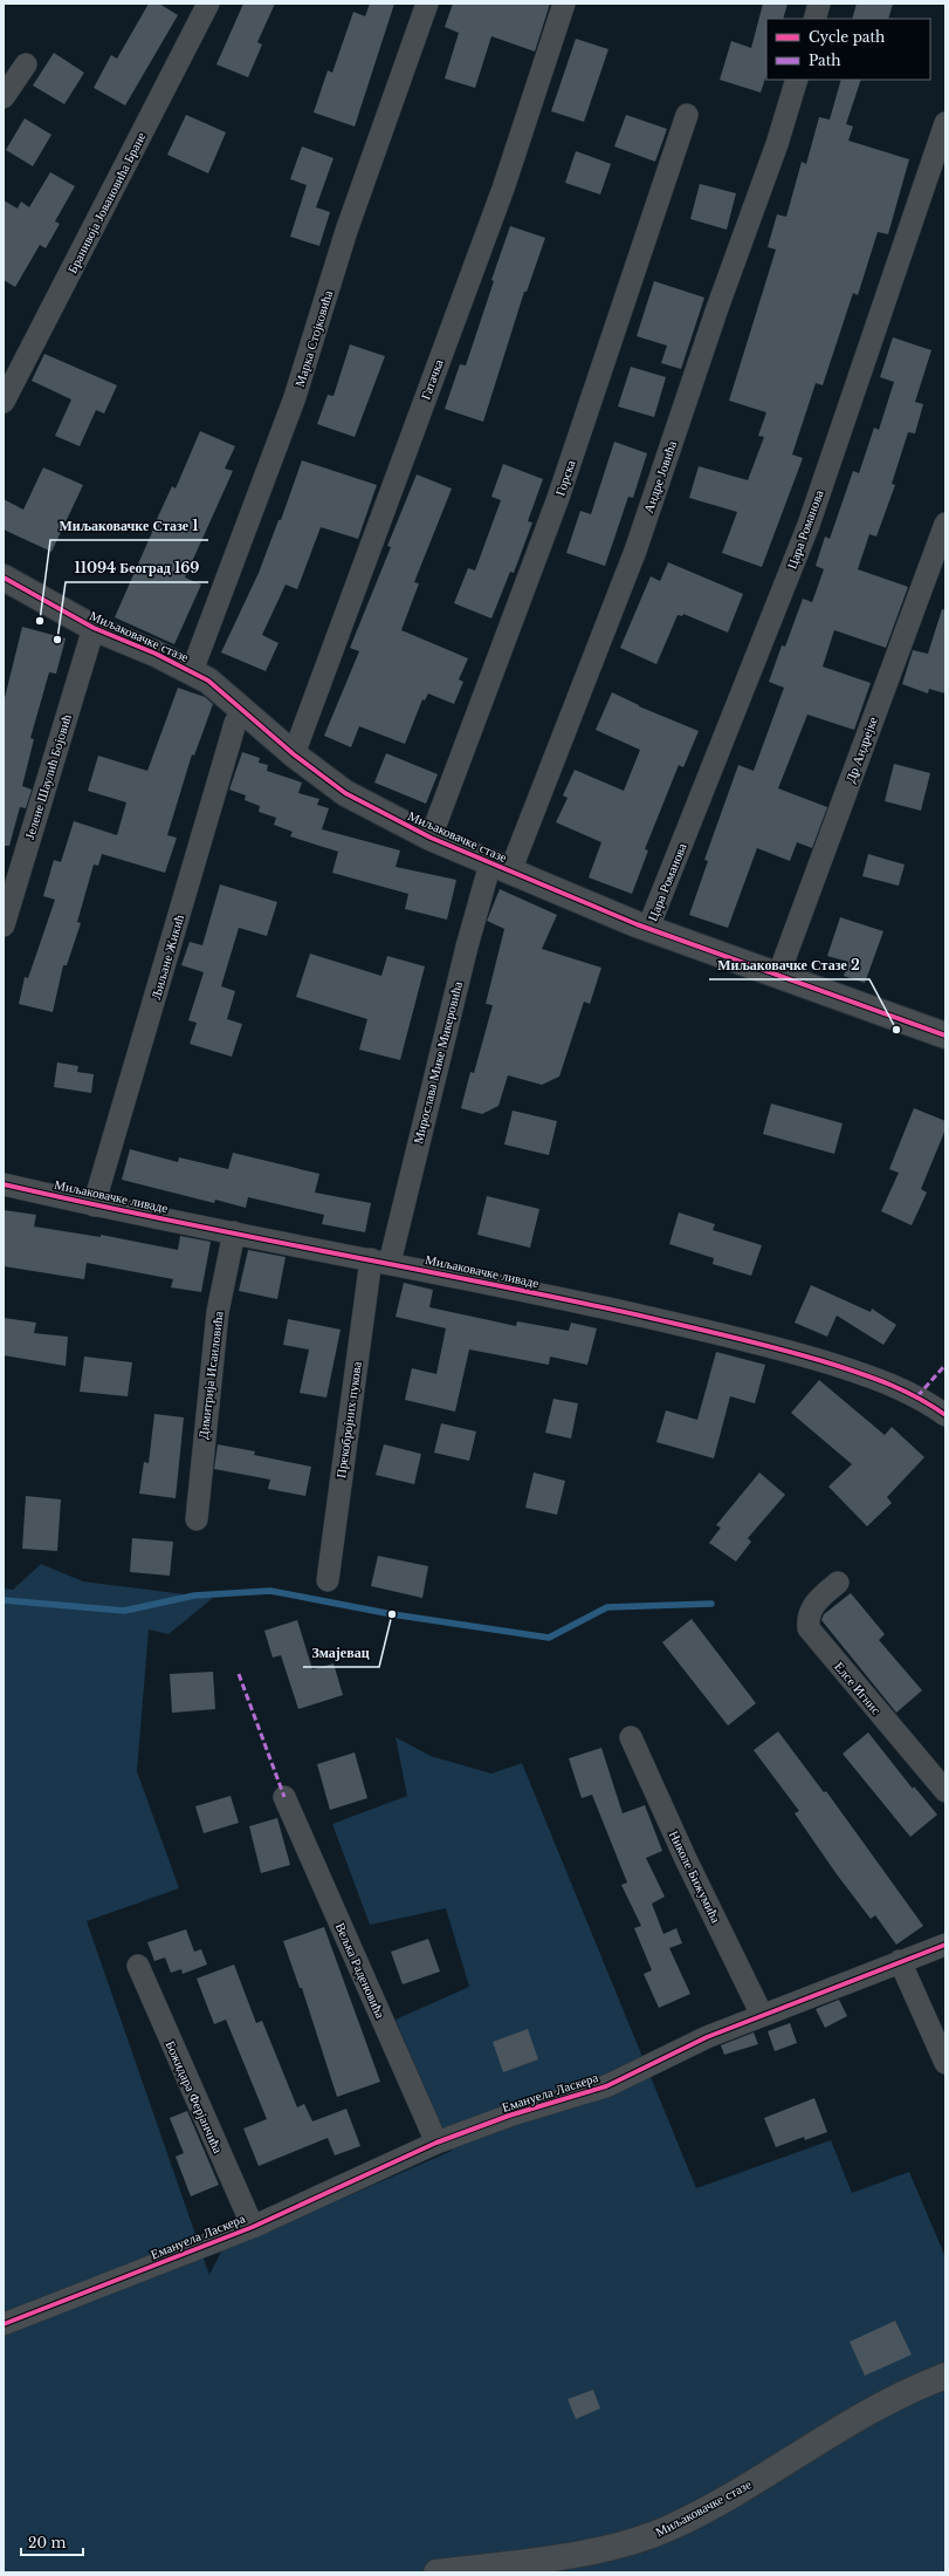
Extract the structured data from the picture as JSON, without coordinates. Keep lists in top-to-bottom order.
{
  "streets": {
    "street": [
      "Бранивоја Јовановића Бране",
      "Марка Стојковића",
      "Гатачка",
      "Андре Јовића",
      "Горска",
      "Цара Романова",
      "Миљаковачке стазе",
      "Др Андрејке",
      "Јелене Шаулић Бојовић",
      "Љиљане Жикић",
      "Мирослава Мике Микеровића",
      "Миљаковачке ливаде",
      "Димитрија Исаиловића",
      "Прекобројних пукова",
      "Елсе Игнис",
      "Николе Бижумића",
      "Вељка Раденовића",
      "Емануела Ласкера",
      "Божидара Ферјанчића"
    ]
  },
  "crossings": [
    ["Марка Стојковића", "Миљаковачке стазе"],
    ["Гатачка", "Миљаковачке стазе"],
    ["Андре Јовића", "Миљаковачке стазе"],
    ["Андре Јовића", "Мирослава Мике Микеровића"],
    ["Горска", "Миљаковачке стазе"],
    ["Цара Романова", "Миљаковачке стазе"],
    ["Миљаковачке стазе", "Др Андрејке"],
    ["Миљаковачке стазе", "Јелене Шаулић Бојовић"],
    ["Миљаковачке стазе", "Љиљане Жикић"],
    ["Миљаковачке стазе", "Мирослава Мике Микеровића"],
    ["Љиљане Жикић", "Миљаковачке ливаде"],
    ["Мирослава Мике Микеровића", "Миљаковачке ливаде"],
    ["Мирослава Мике Микеровића", "Прекобројних пукова"],
    ["Миљаковачке ливаде", "Димитрија Исаиловића"],
    ["Миљаковачке ливаде", "Прекобројних пукова"],
    ["Николе Бижумића", "Емануела Ласкера"],
    ["Вељка Раденовића", "Емануела Ласкера"],
    ["Емануела Ласкера", "Божидара Ферјанчића"]
  ],
  "places": [
    "Миљаковачке Стазе 1",
    "11094 Београд 169",
    "Миљаковачке Стазе 2",
    "Змајевац"
  ],
  "legend": ["Cycle path", "Path"],
  "scale_bar": "20 m"
}
